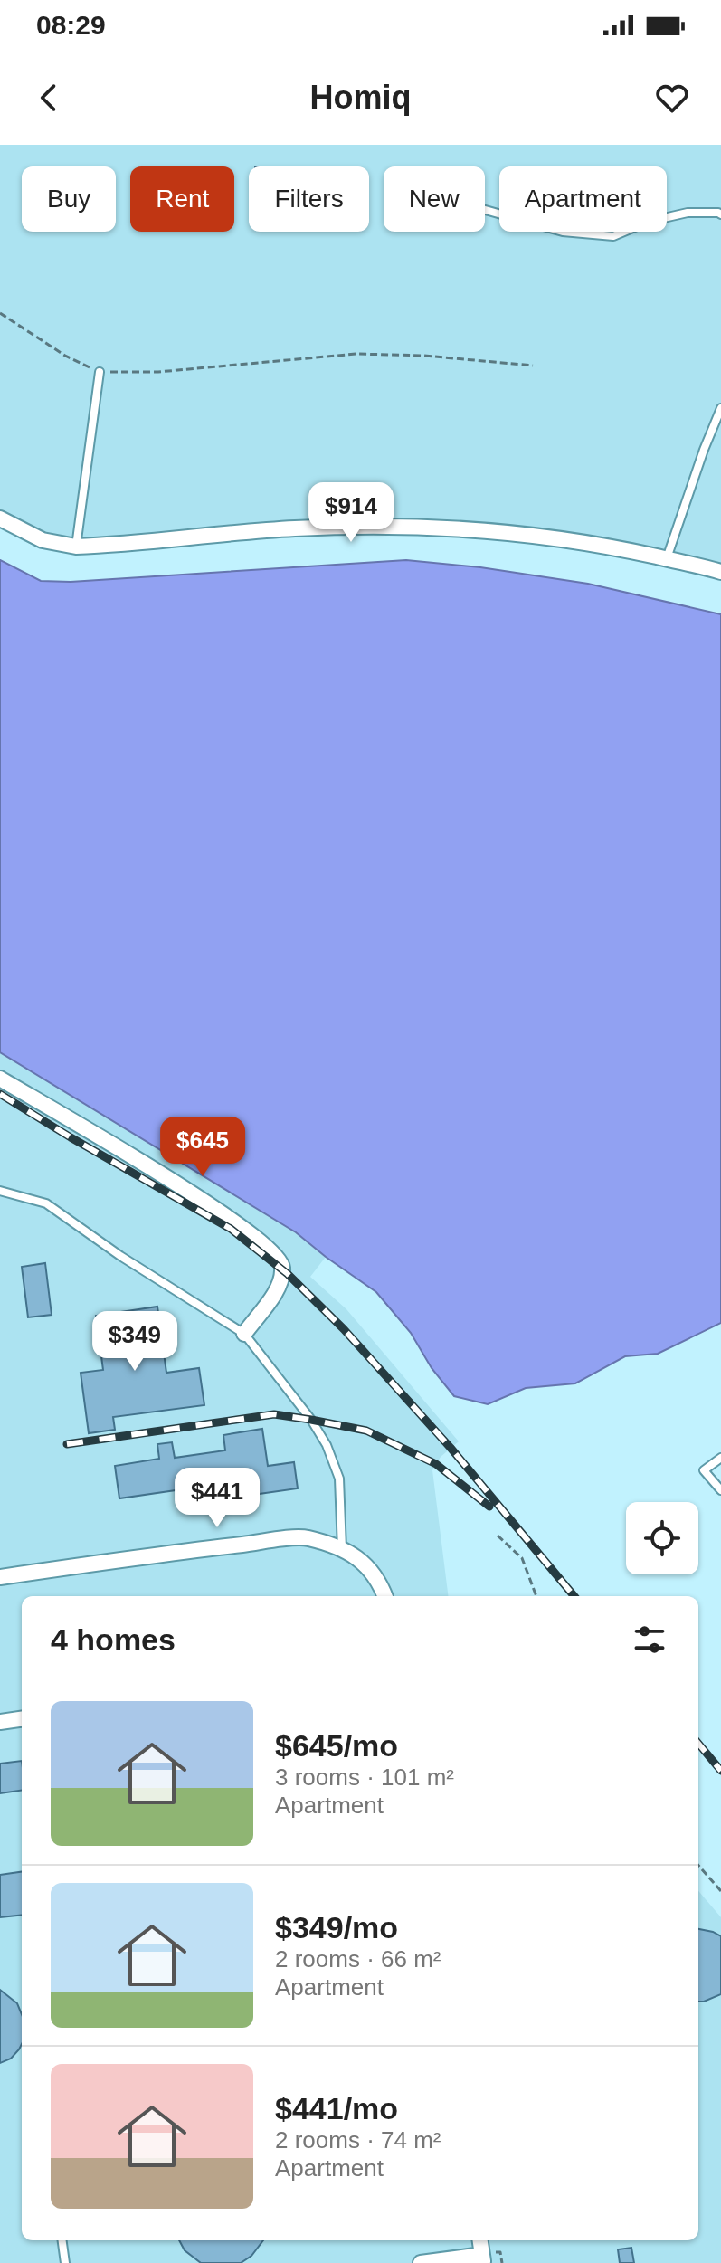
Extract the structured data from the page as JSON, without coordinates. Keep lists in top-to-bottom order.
{
  "page": {
    "status": "08:29",
    "header": "Homiq",
    "chip": [
      "Buy",
      "Rent",
      "Filters",
      "New",
      "Apartment"
    ],
    "price": [
      "$914",
      "$645",
      "$349",
      "$441"
    ],
    "heading": "4 homes",
    "list": [
      {
        "name": "$645/mo",
        "note": "3 rooms · 101 m² · Apartment"
      },
      {
        "name": "$349/mo",
        "note": "2 rooms · 66 m² · Apartment"
      },
      {
        "name": "$441/mo",
        "note": "2 rooms · 74 m² · Apartment"
      }
    ]
  }
}
